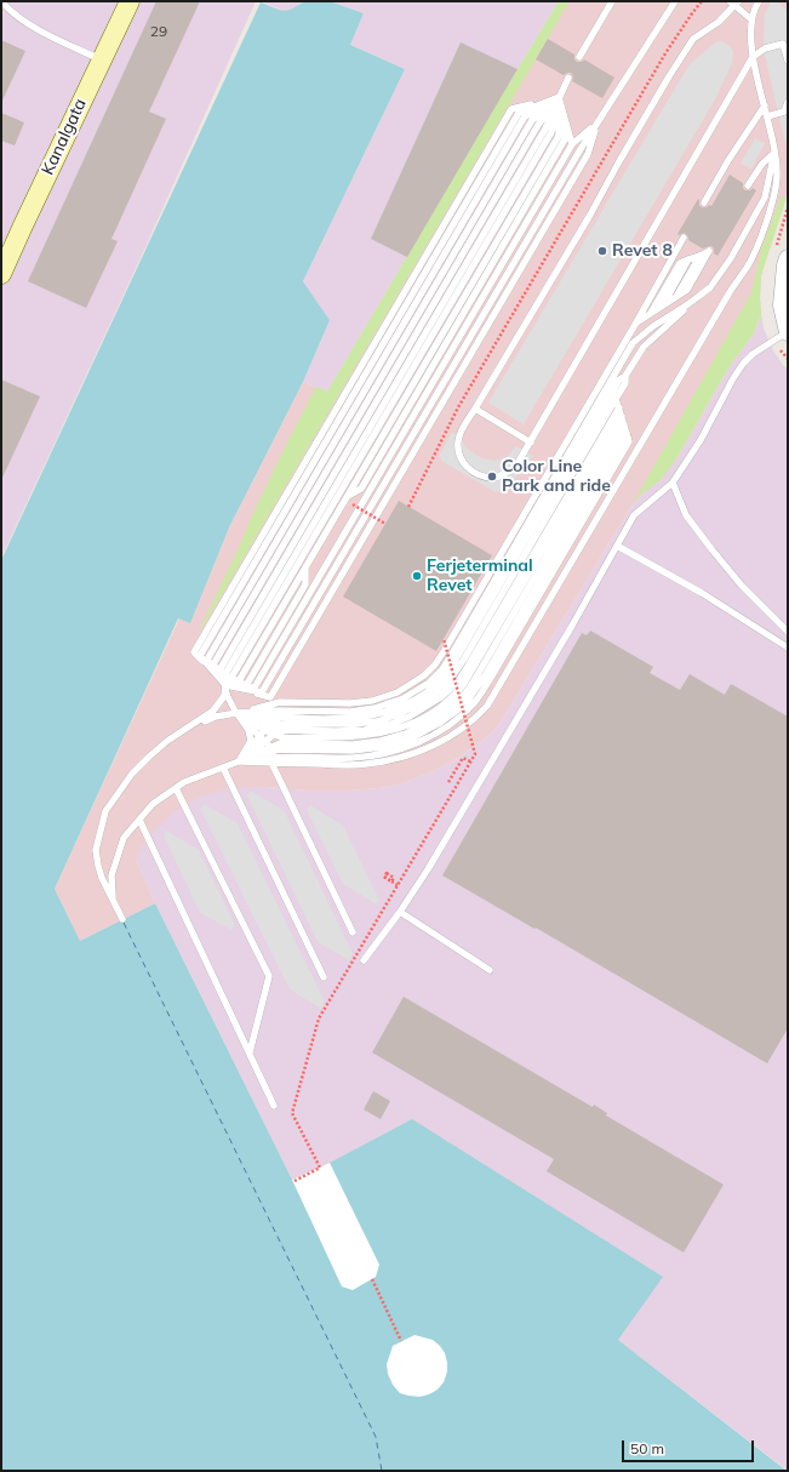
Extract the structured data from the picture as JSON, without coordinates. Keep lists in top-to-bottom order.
{
  "streets": {
    "main road": ["Kanalgata"]
  },
  "places": ["Revet 8", "Color Line Park and ride", "Ferjeterminal Revet"],
  "house_numbers": ["29"],
  "scale_bar": "50 m"
}
